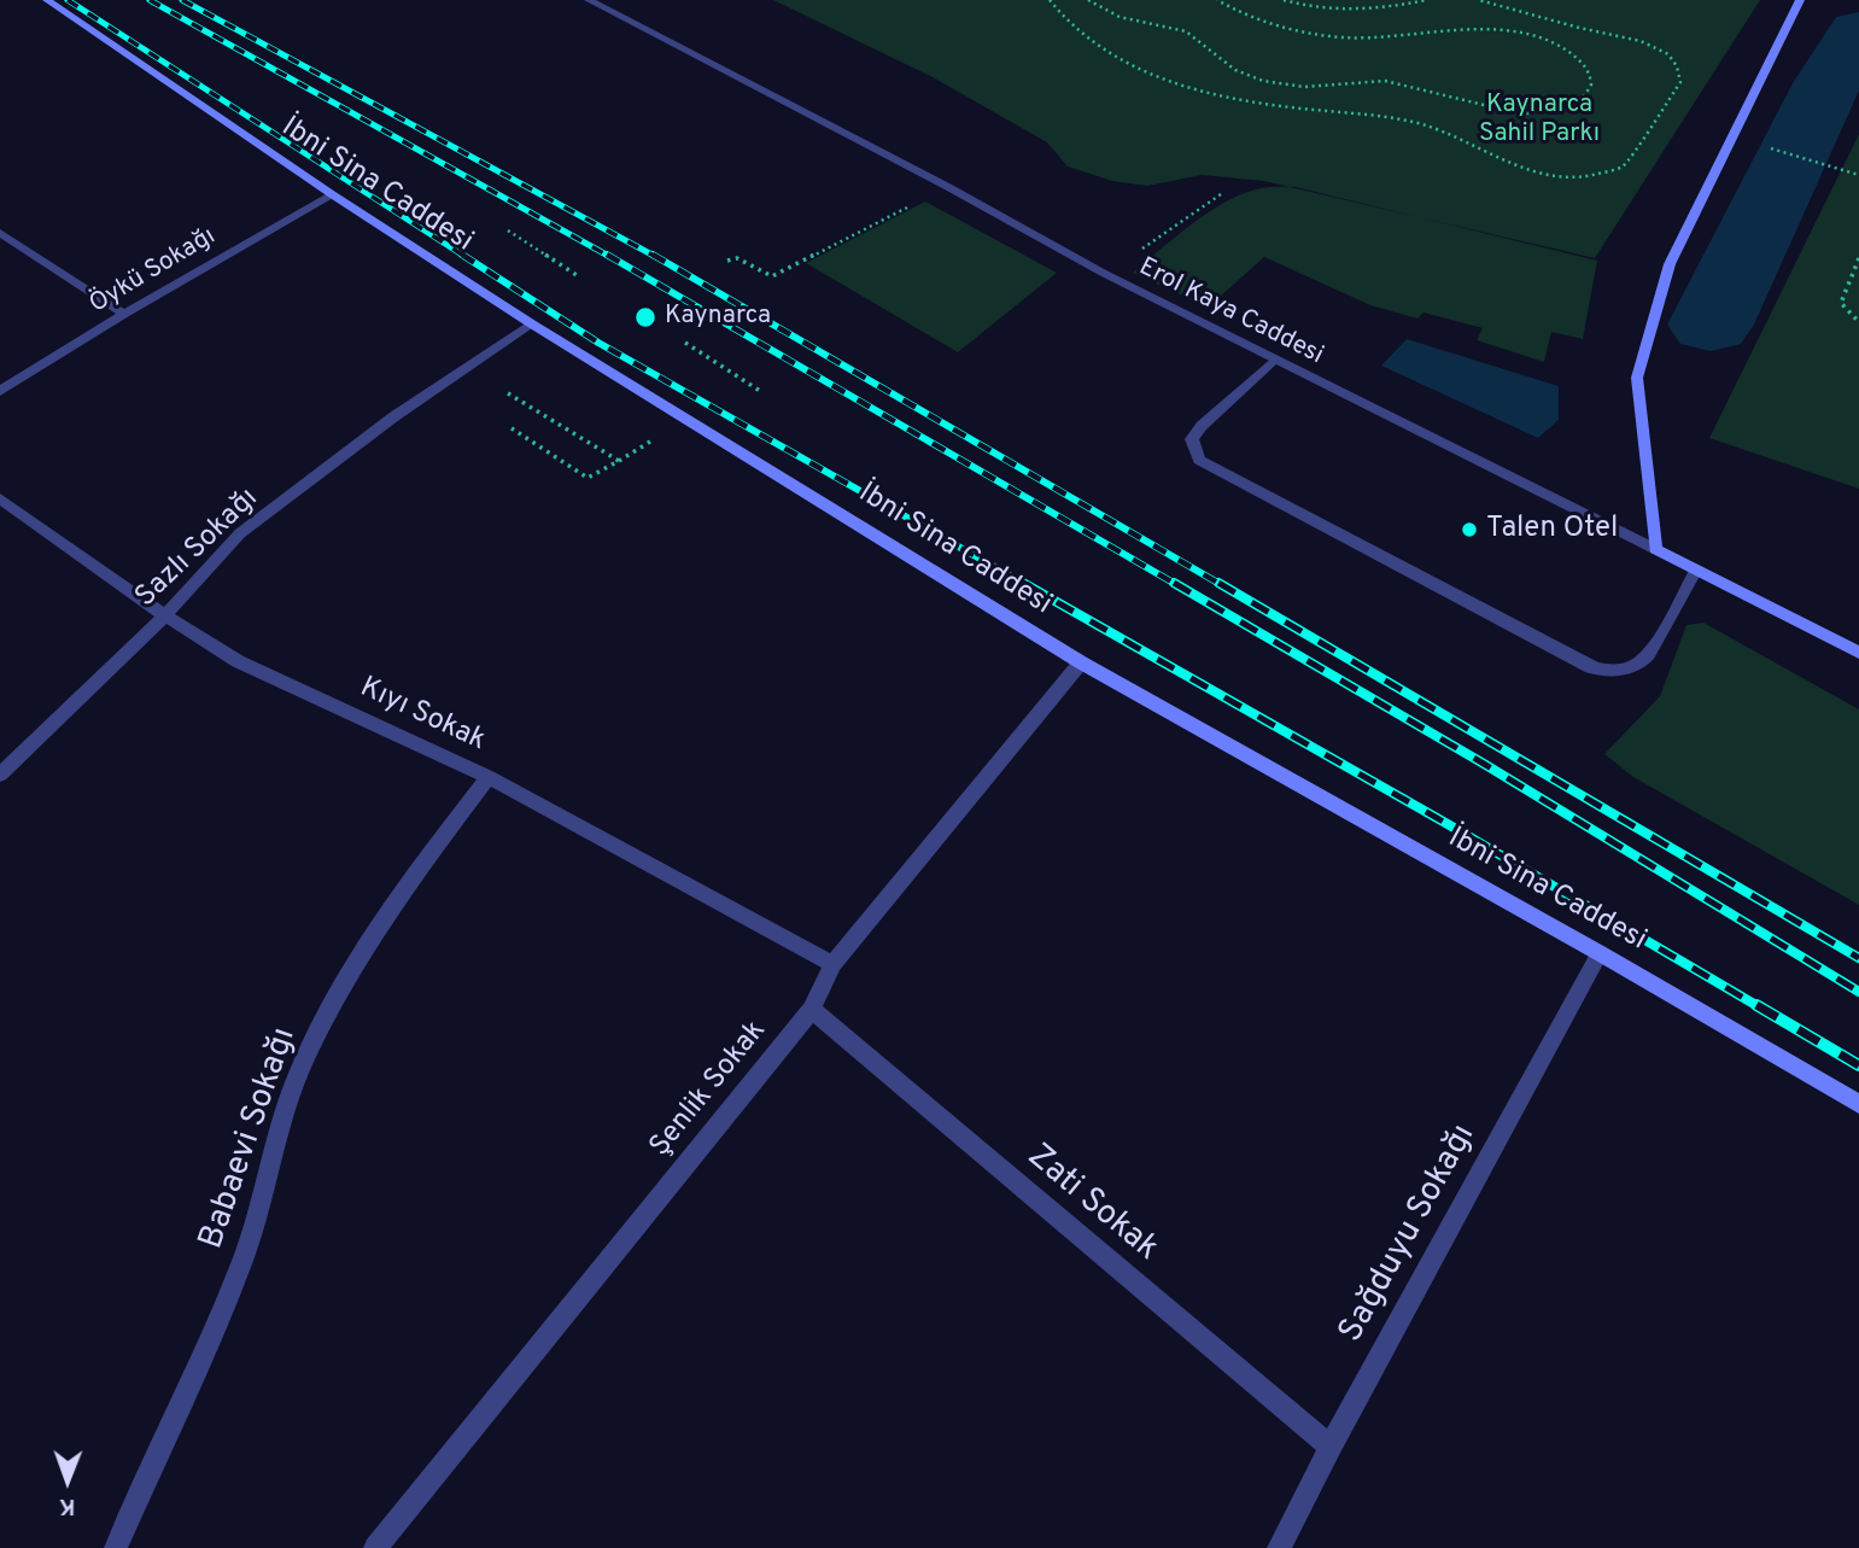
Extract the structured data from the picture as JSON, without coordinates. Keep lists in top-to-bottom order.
{
  "streets": {
    "street": [
      "İbni Sina Caddesi",
      "Öykü Sokağı",
      "Erol Kaya Caddesi",
      "Sazlı Sokağı",
      "Kıyı Sokak",
      "Şenlik Sokak",
      "Babaevi Sokağı",
      "Zati Sokak",
      "Sağduyu Sokağı"
    ]
  },
  "crossings": [
    ["İbni Sina Caddesi", "Öykü Sokağı"],
    ["İbni Sina Caddesi", "Sazlı Sokağı"],
    ["İbni Sina Caddesi", "Şenlik Sokak"],
    ["İbni Sina Caddesi", "Sağduyu Sokağı"],
    ["Sazlı Sokağı", "Kıyı Sokak"],
    ["Kıyı Sokak", "Şenlik Sokak"],
    ["Kıyı Sokak", "Babaevi Sokağı"],
    ["Şenlik Sokak", "Zati Sokak"],
    ["Zati Sokak", "Sağduyu Sokağı"]
  ],
  "parks": ["Kaynarca Sahil Parkı"],
  "places": ["Kaynarca", "Talen Otel"],
  "north": "bottom"
}
